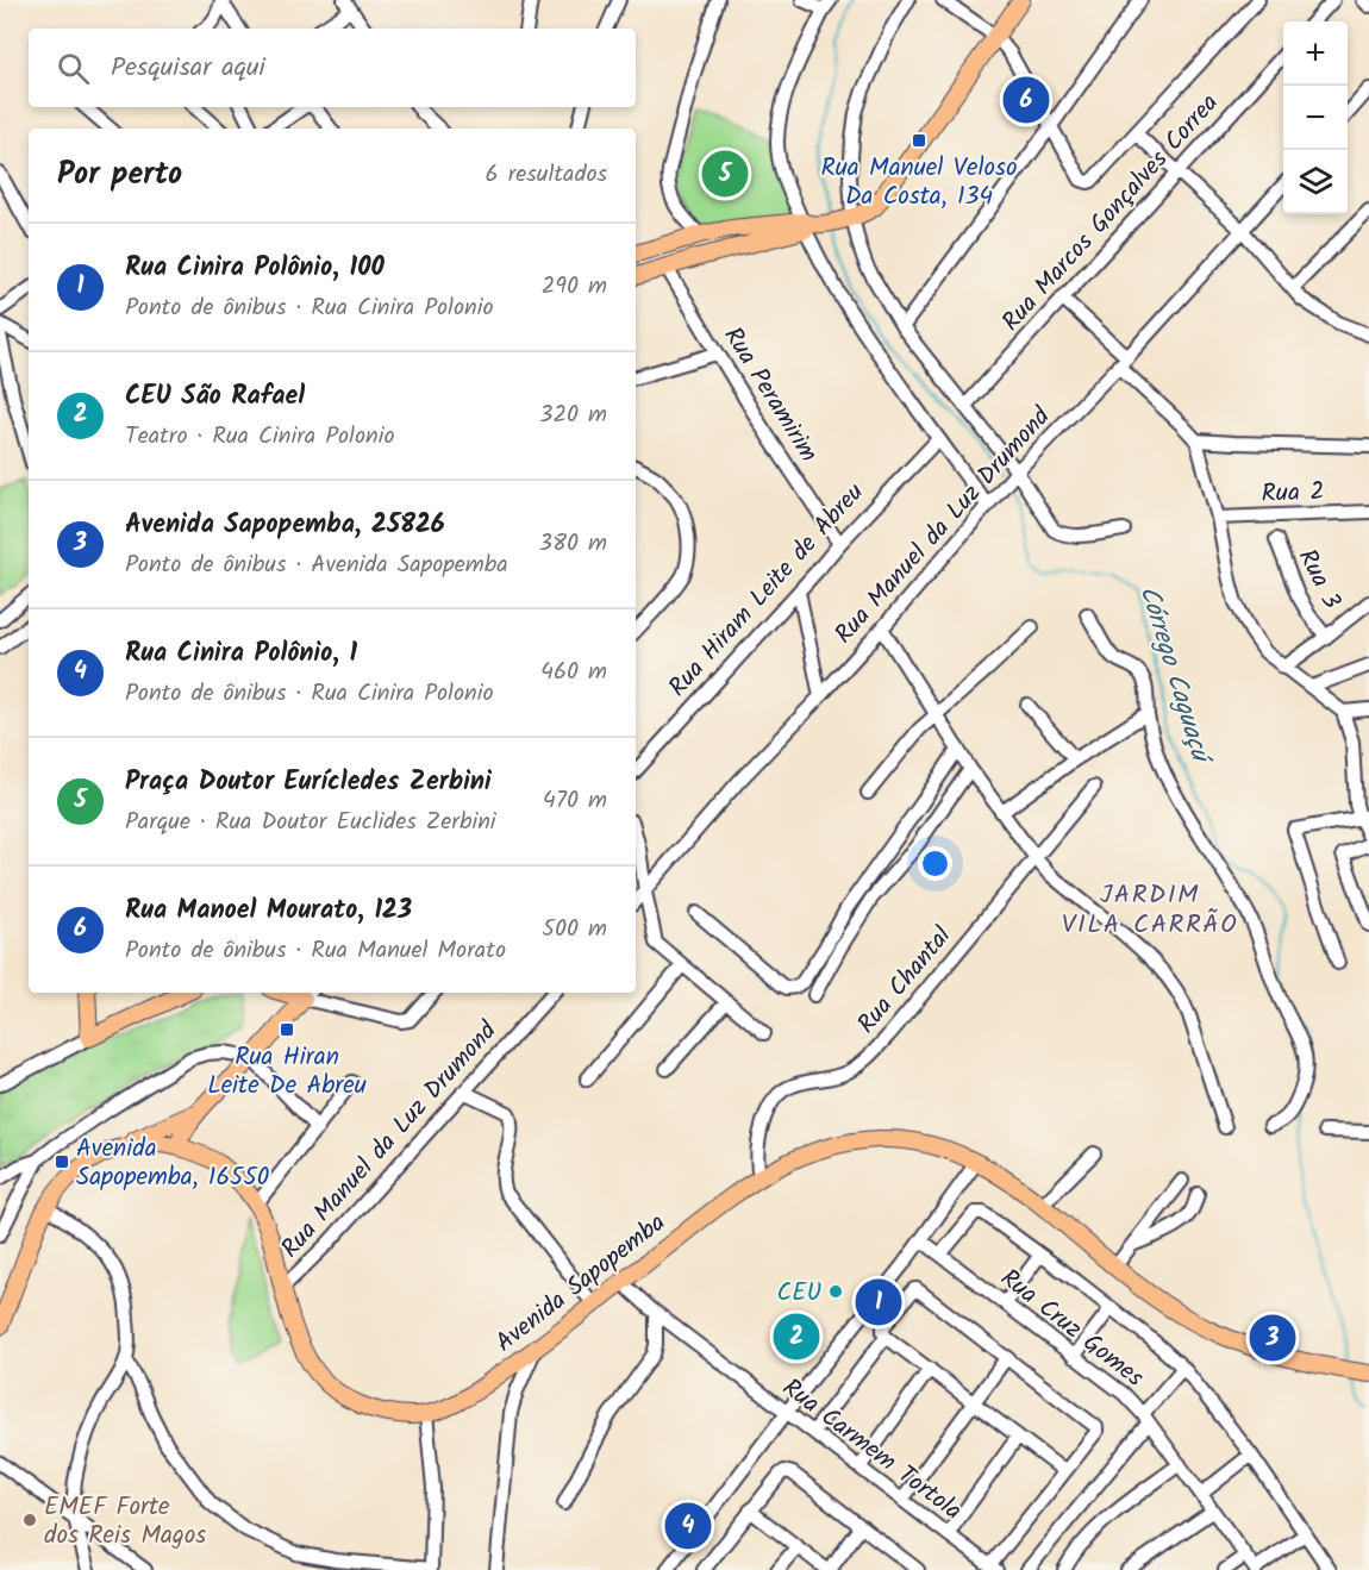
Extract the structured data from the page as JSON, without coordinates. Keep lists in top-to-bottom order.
{
  "streets": {
    "main road": ["Avenida Sapopemba"],
    "street": [
      "Rua Marcos Gonçalves Correa",
      "Rua Peramirim",
      "Rua 2",
      "Rua Manuel da Luz Drumond",
      "Rua 3",
      "Rua Hiram Leite de Abreu",
      "Rua Chantal",
      "Rua Cruz Gomes",
      "Rua Carmem Tortola"
    ]
  },
  "crossings": [
    ["Rua Peramirim", "Rua Hiram Leite de Abreu"],
    ["Rua Manuel da Luz Drumond", "Avenida Sapopemba"],
    ["Rua Chantal", "Avenida Sapopemba"],
    ["Avenida Sapopemba", "Rua Carmem Tortola"]
  ],
  "districts": ["JARDIM VILA CARRÃO"],
  "water": ["Córrego Caguaçú"],
  "places": {
    "transit": ["Rua Manuel Veloso Da Costa, 134", "Rua Hiran Leite De Abreu", "Avenida Sapopemba, 16550"],
    "other": ["CEU", "EMEF Forte dos Reis Magos"]
  },
  "page": {
    "map_buttons": ["+", "−"],
    "search": "Pesquisar aqui",
    "pins": [
      "6",
      "5",
      "1",
      "2",
      "3",
      "4"
    ],
    "heading": ["Por perto", "6 resultados"],
    "list": [
      {
        "mark": "1",
        "name": "Rua Cinira Polônio, 100",
        "note": "Ponto de ônibus · Rua Cinira Polonio",
        "value": "290 m"
      },
      {
        "mark": "2",
        "name": "CEU São Rafael",
        "note": "Teatro · Rua Cinira Polonio",
        "value": "320 m"
      },
      {
        "mark": "3",
        "name": "Avenida Sapopemba, 25826",
        "note": "Ponto de ônibus · Avenida Sapopemba",
        "value": "380 m"
      },
      {
        "mark": "4",
        "name": "Rua Cinira Polônio, 1",
        "note": "Ponto de ônibus · Rua Cinira Polonio",
        "value": "460 m"
      },
      {
        "mark": "5",
        "name": "Praça Doutor Eurícledes Zerbini",
        "note": "Parque · Rua Doutor Euclides Zerbini",
        "value": "470 m"
      },
      {
        "mark": "6",
        "name": "Rua Manoel Mourato, 123",
        "note": "Ponto de ônibus · Rua Manuel Morato",
        "value": "500 m"
      }
    ]
  }
}
